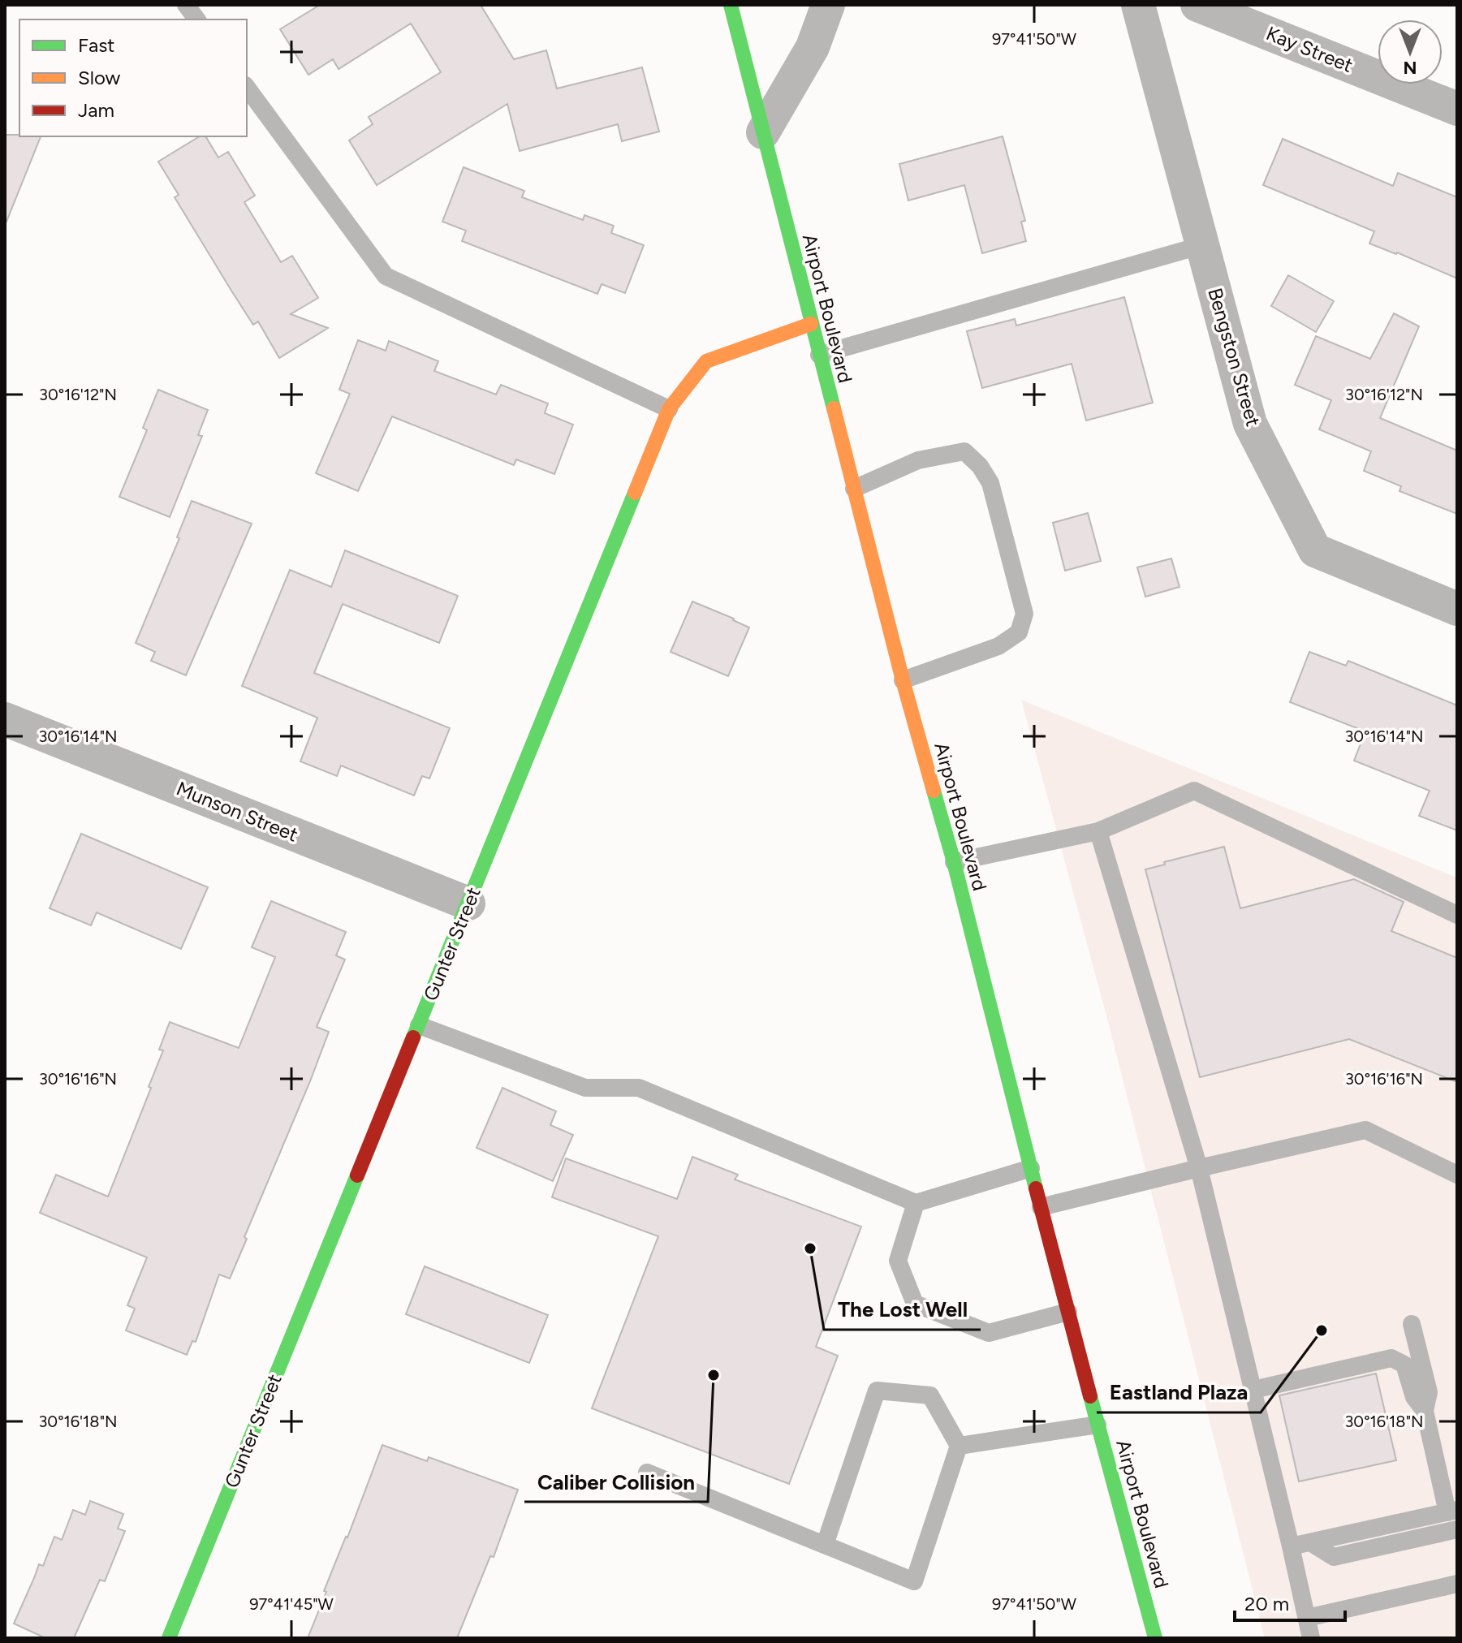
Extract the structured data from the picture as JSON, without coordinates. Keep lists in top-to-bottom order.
{
  "streets": {
    "main road": ["Airport Boulevard", "Gunter Street"],
    "street": ["Kay Street", "Bengston Street", "Munson Street"]
  },
  "crossings": [
    ["Airport Boulevard", "Gunter Street"],
    ["Munson Street", "Gunter Street"]
  ],
  "places": ["The Lost Well", "Eastland Plaza", "Caliber Collision"],
  "legend": ["Fast", "Slow", "Jam"],
  "scale_bar": "20 m",
  "north": "bottom",
  "coordinates": [
    "97°41'50\"W",
    "30°16'12\"N",
    "30°16'14\"N",
    "30°16'16\"N",
    "30°16'18\"N",
    "97°41'45\"W"
  ]
}
